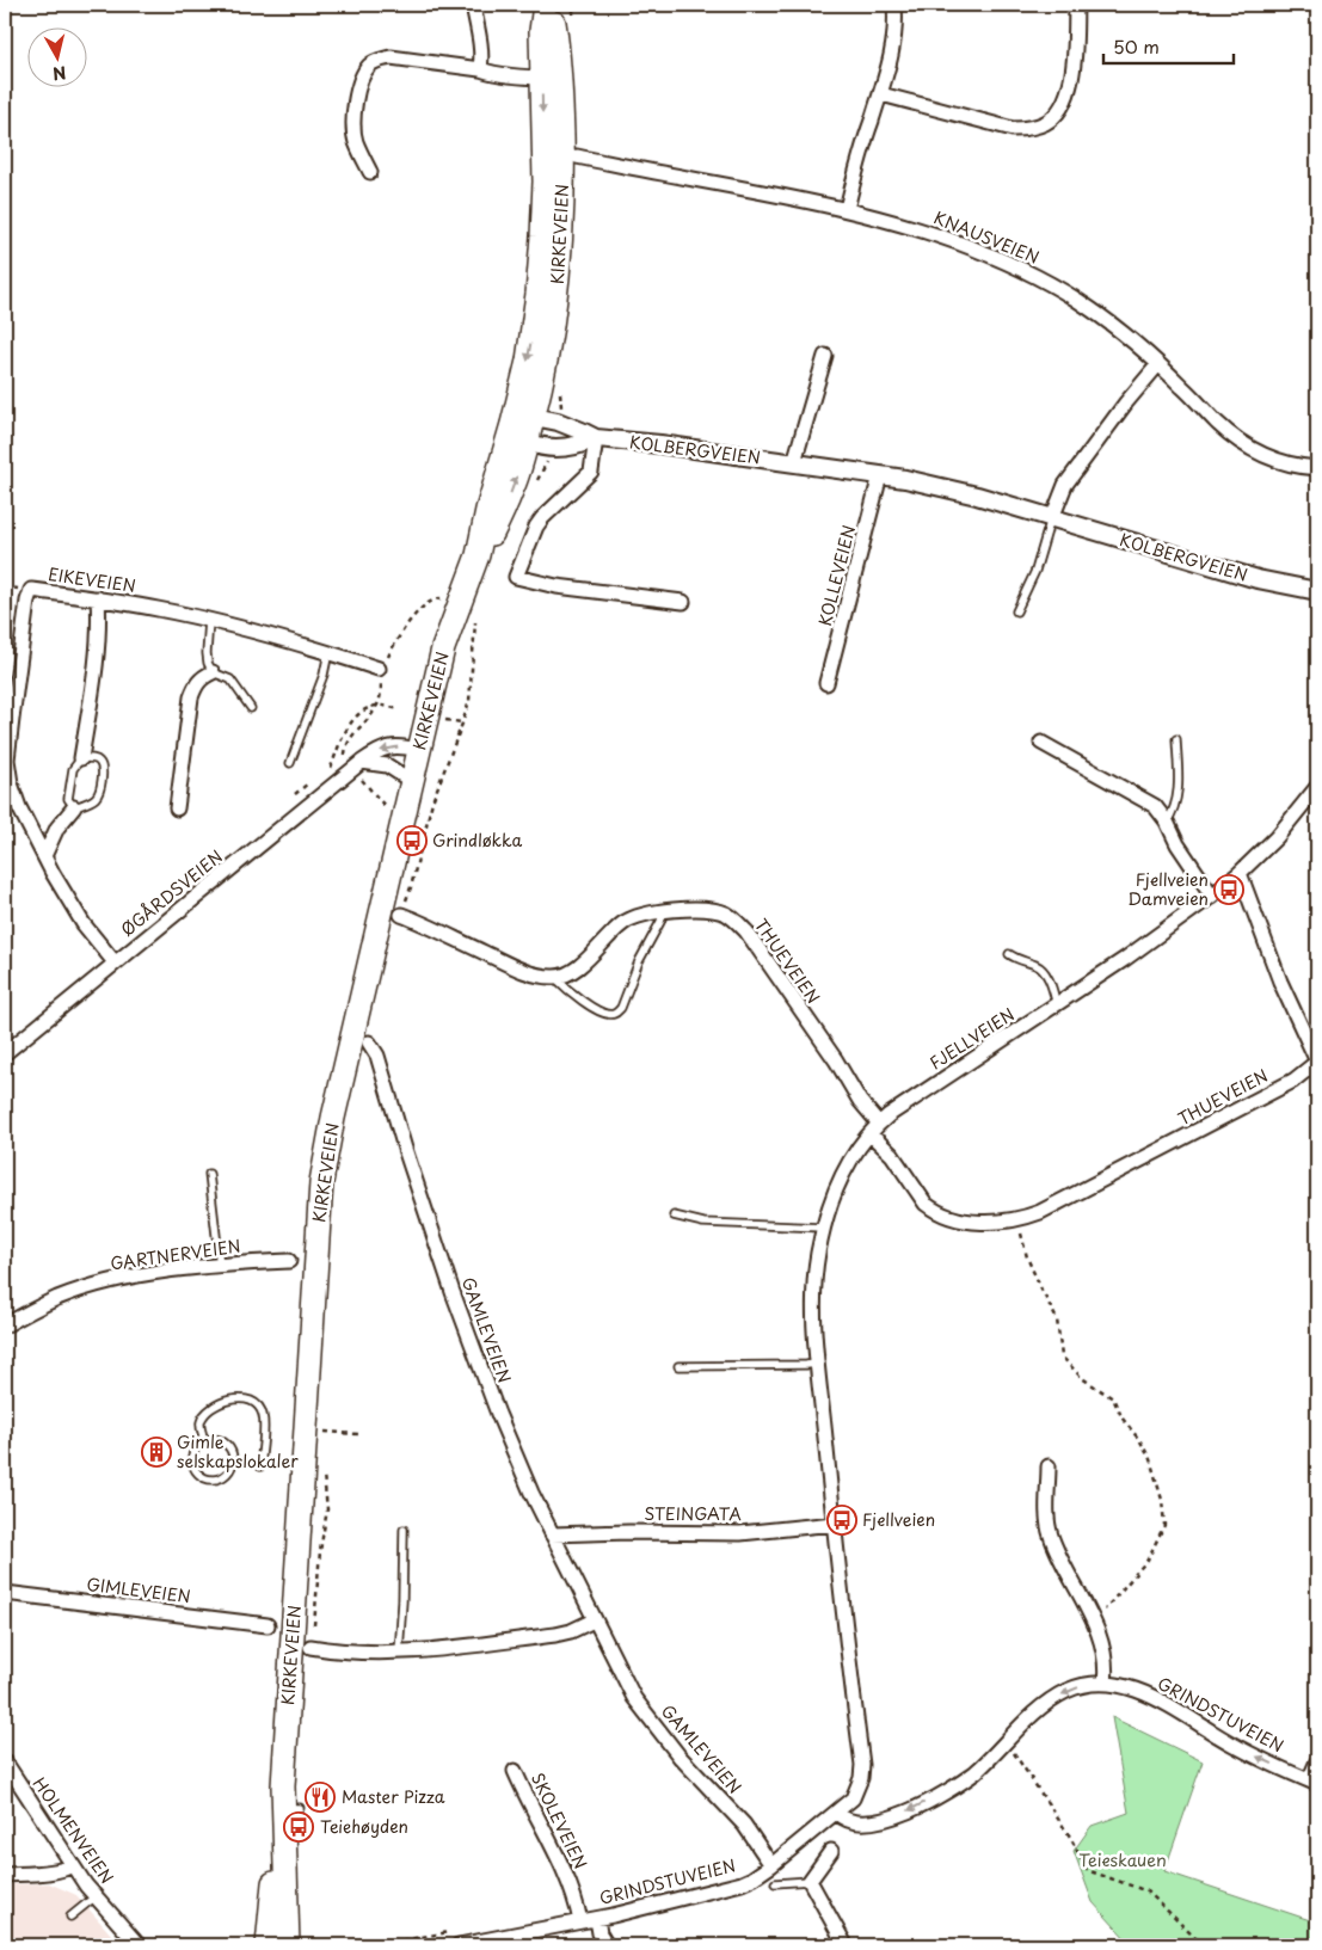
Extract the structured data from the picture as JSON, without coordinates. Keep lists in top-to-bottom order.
{
  "streets": {
    "main road": ["KIRKEVEIEN"],
    "street": [
      "KNAUSVEIEN",
      "KOLBERGVEIEN",
      "KOLLEVEIEN",
      "EIKEVEIEN",
      "ØGÅRDSVEIEN",
      "THUEVEIEN",
      "FJELLVEIEN",
      "GARTNERVEIEN",
      "GAMLEVEIEN",
      "STEINGATA",
      "GIMLEVEIEN",
      "GRINDSTUVEIEN",
      "SKOLEVEIEN",
      "HOLMENVEIEN"
    ]
  },
  "crossings": [
    ["KIRKEVEIEN", "KOLBERGVEIEN"],
    ["KIRKEVEIEN", "ØGÅRDSVEIEN"],
    ["KOLBERGVEIEN", "KOLLEVEIEN"],
    ["EIKEVEIEN", "ØGÅRDSVEIEN"],
    ["THUEVEIEN", "FJELLVEIEN"],
    ["FJELLVEIEN", "STEINGATA"],
    ["FJELLVEIEN", "GRINDSTUVEIEN"],
    ["GAMLEVEIEN", "STEINGATA"],
    ["GAMLEVEIEN", "GRINDSTUVEIEN"],
    ["GRINDSTUVEIEN", "SKOLEVEIEN"]
  ],
  "one_way": ["GRINDSTUVEIEN"],
  "parks": ["Teieskauen"],
  "places": {
    "bus stop": [
      "Grindløkka",
      "Fjellveien Damveien",
      "Fjellveien",
      "Teiehøyden"
    ],
    "building": ["Gimle selskapslokaler"],
    "restaurant": ["Master Pizza"]
  },
  "scale_bar": "50 m",
  "north": "bottom"
}
